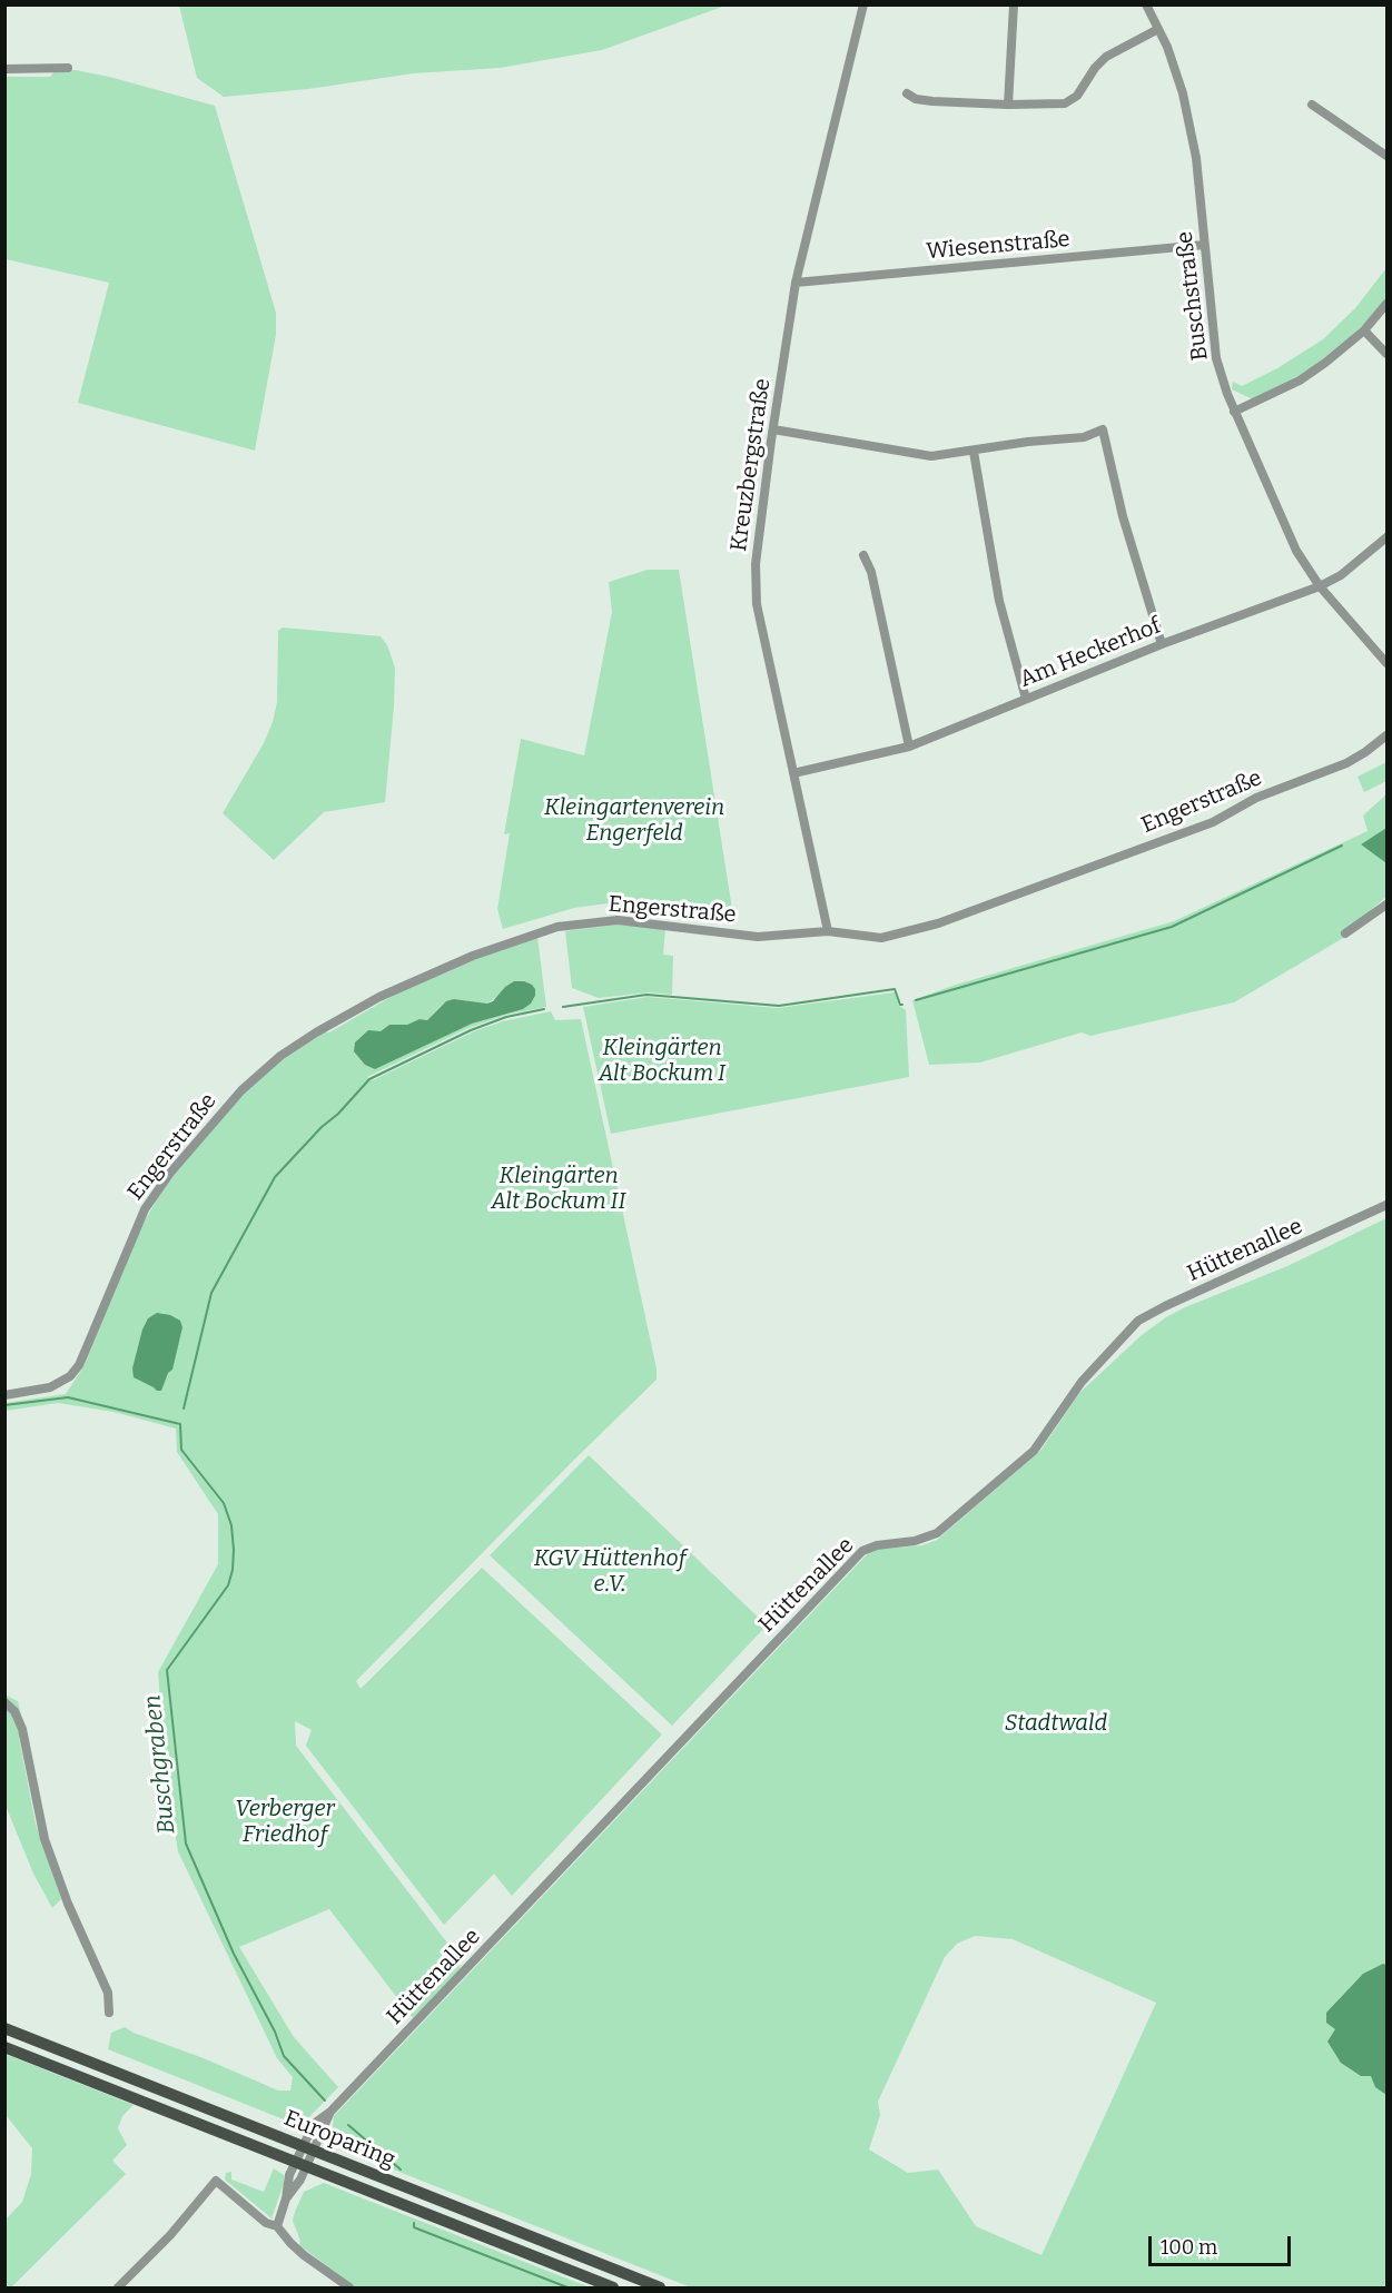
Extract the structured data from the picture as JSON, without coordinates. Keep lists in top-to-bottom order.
{
  "streets": {
    "main road": ["Europaring"],
    "street": [
      "Wiesenstraße",
      "Buschstraße",
      "Kreuzbergstraße",
      "Am Heckerhof",
      "Engerstraße",
      "Hüttenallee"
    ]
  },
  "crossings": [
    ["Wiesenstraße", "Buschstraße"],
    ["Wiesenstraße", "Kreuzbergstraße"],
    ["Buschstraße", "Am Heckerhof"],
    ["Kreuzbergstraße", "Am Heckerhof"],
    ["Kreuzbergstraße", "Engerstraße"],
    ["Hüttenallee", "Europaring"]
  ],
  "water": ["Buschgraben"],
  "parks": [
    "Kleingartenverein Engerfeld",
    "Kleingärten Alt Bockum I",
    "Kleingärten Alt Bockum II",
    "KGV Hüttenhof e.V.",
    "Stadtwald",
    "Verberger Friedhof"
  ],
  "scale_bar": "100 m"
}
